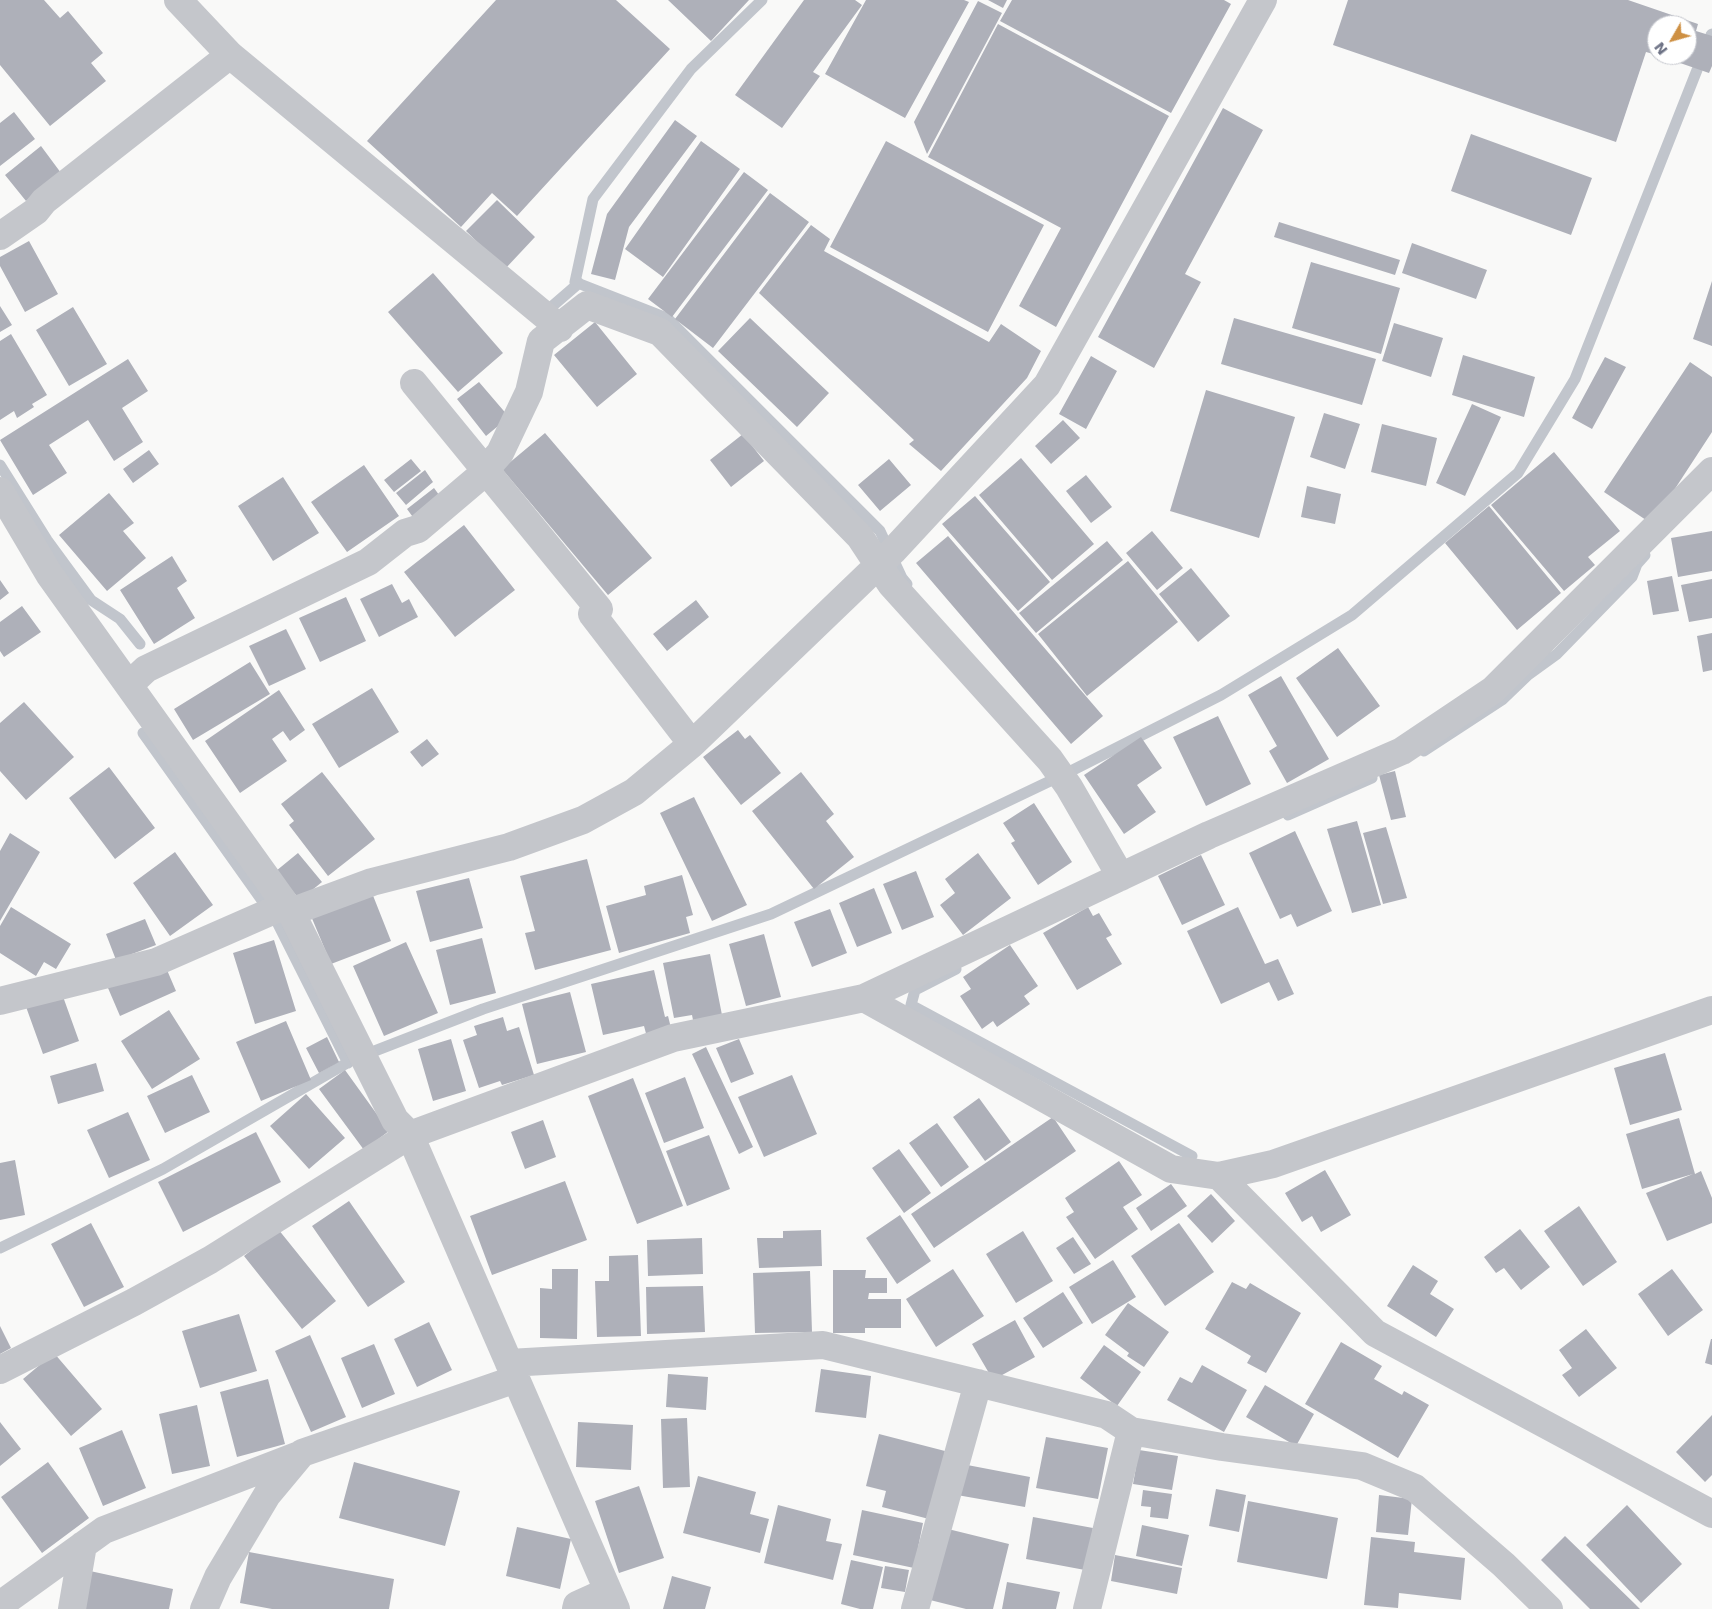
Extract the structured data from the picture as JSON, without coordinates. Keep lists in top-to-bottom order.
{
  "north": "bottom left"
}
